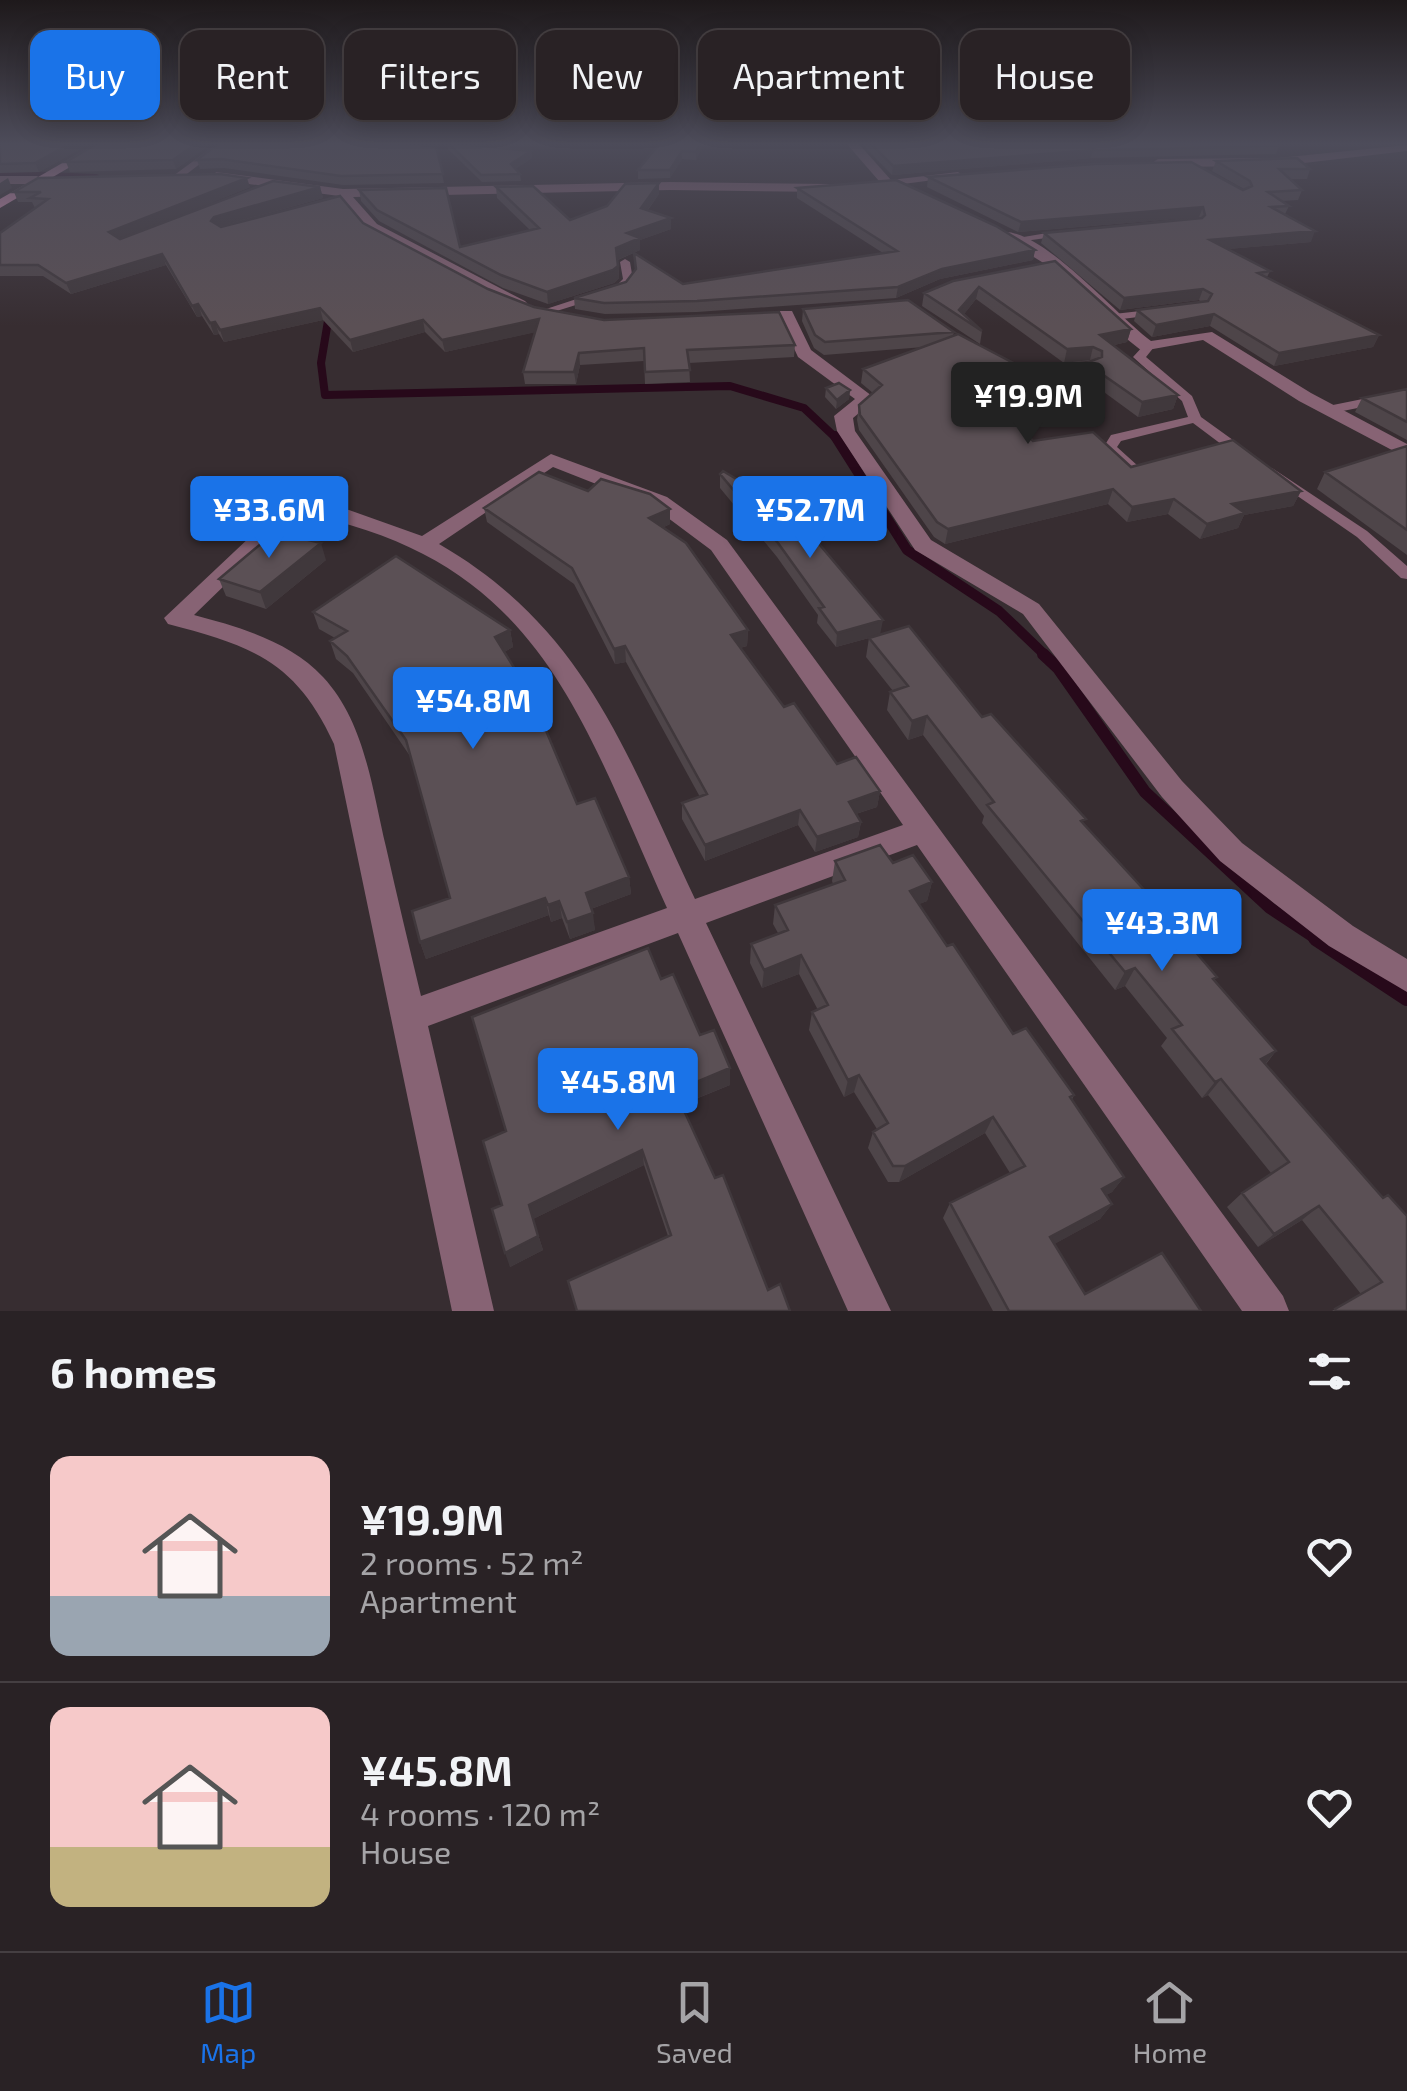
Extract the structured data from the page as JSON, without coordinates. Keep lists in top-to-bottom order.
{
  "page": {
    "chip": [
      "Buy",
      "Rent",
      "Filters",
      "New",
      "Apartment",
      "House"
    ],
    "price": [
      "¥19.9M",
      "¥33.6M",
      "¥52.7M",
      "¥54.8M",
      "¥43.3M",
      "¥45.8M"
    ],
    "heading": "6 homes",
    "list": [
      {
        "name": "¥19.9M",
        "note": "2 rooms · 52 m² · Apartment"
      },
      {
        "name": "¥45.8M",
        "note": "4 rooms · 120 m² · House"
      }
    ],
    "tabs": ["Map", "Saved", "Home"]
  }
}
